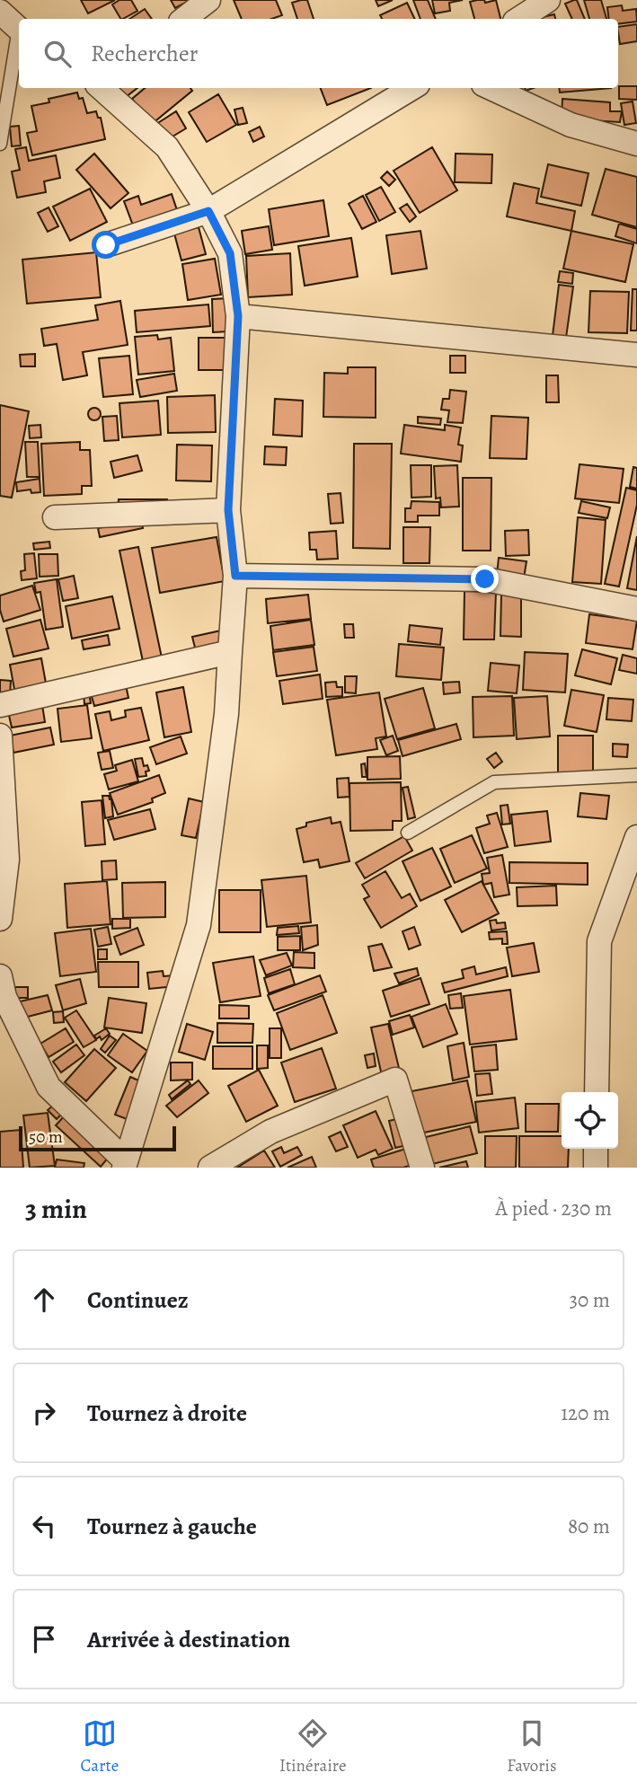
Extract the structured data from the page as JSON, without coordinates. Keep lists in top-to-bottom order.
{
  "scale_bar": "50 m",
  "page": {
    "search": "Rechercher",
    "scale": "50 m",
    "heading": ["3 min", "À pied · 230 m"],
    "list": [
      ["Continuez", "30 m"],
      ["Tournez à droite", "120 m"],
      ["Tournez à gauche", "80 m"],
      "Arrivée à destination"
    ],
    "nav": ["Carte", "Itinéraire", "Favoris"]
  }
}
